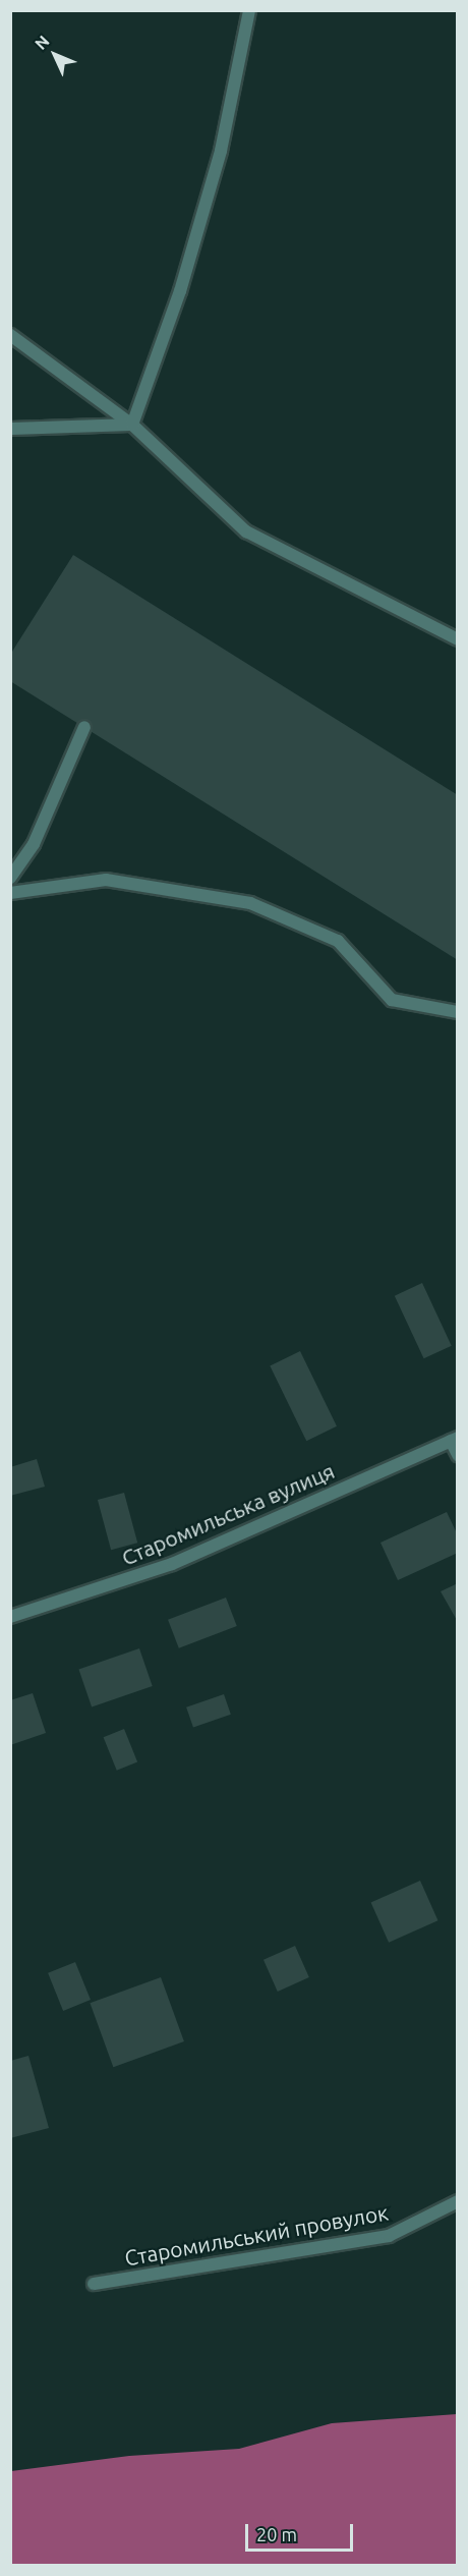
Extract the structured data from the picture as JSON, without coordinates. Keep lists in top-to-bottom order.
{
  "streets": {
    "street": ["Старомильська вулиця", "Старомильський провулок"]
  },
  "scale_bar": "20 m",
  "north": "top left"
}
